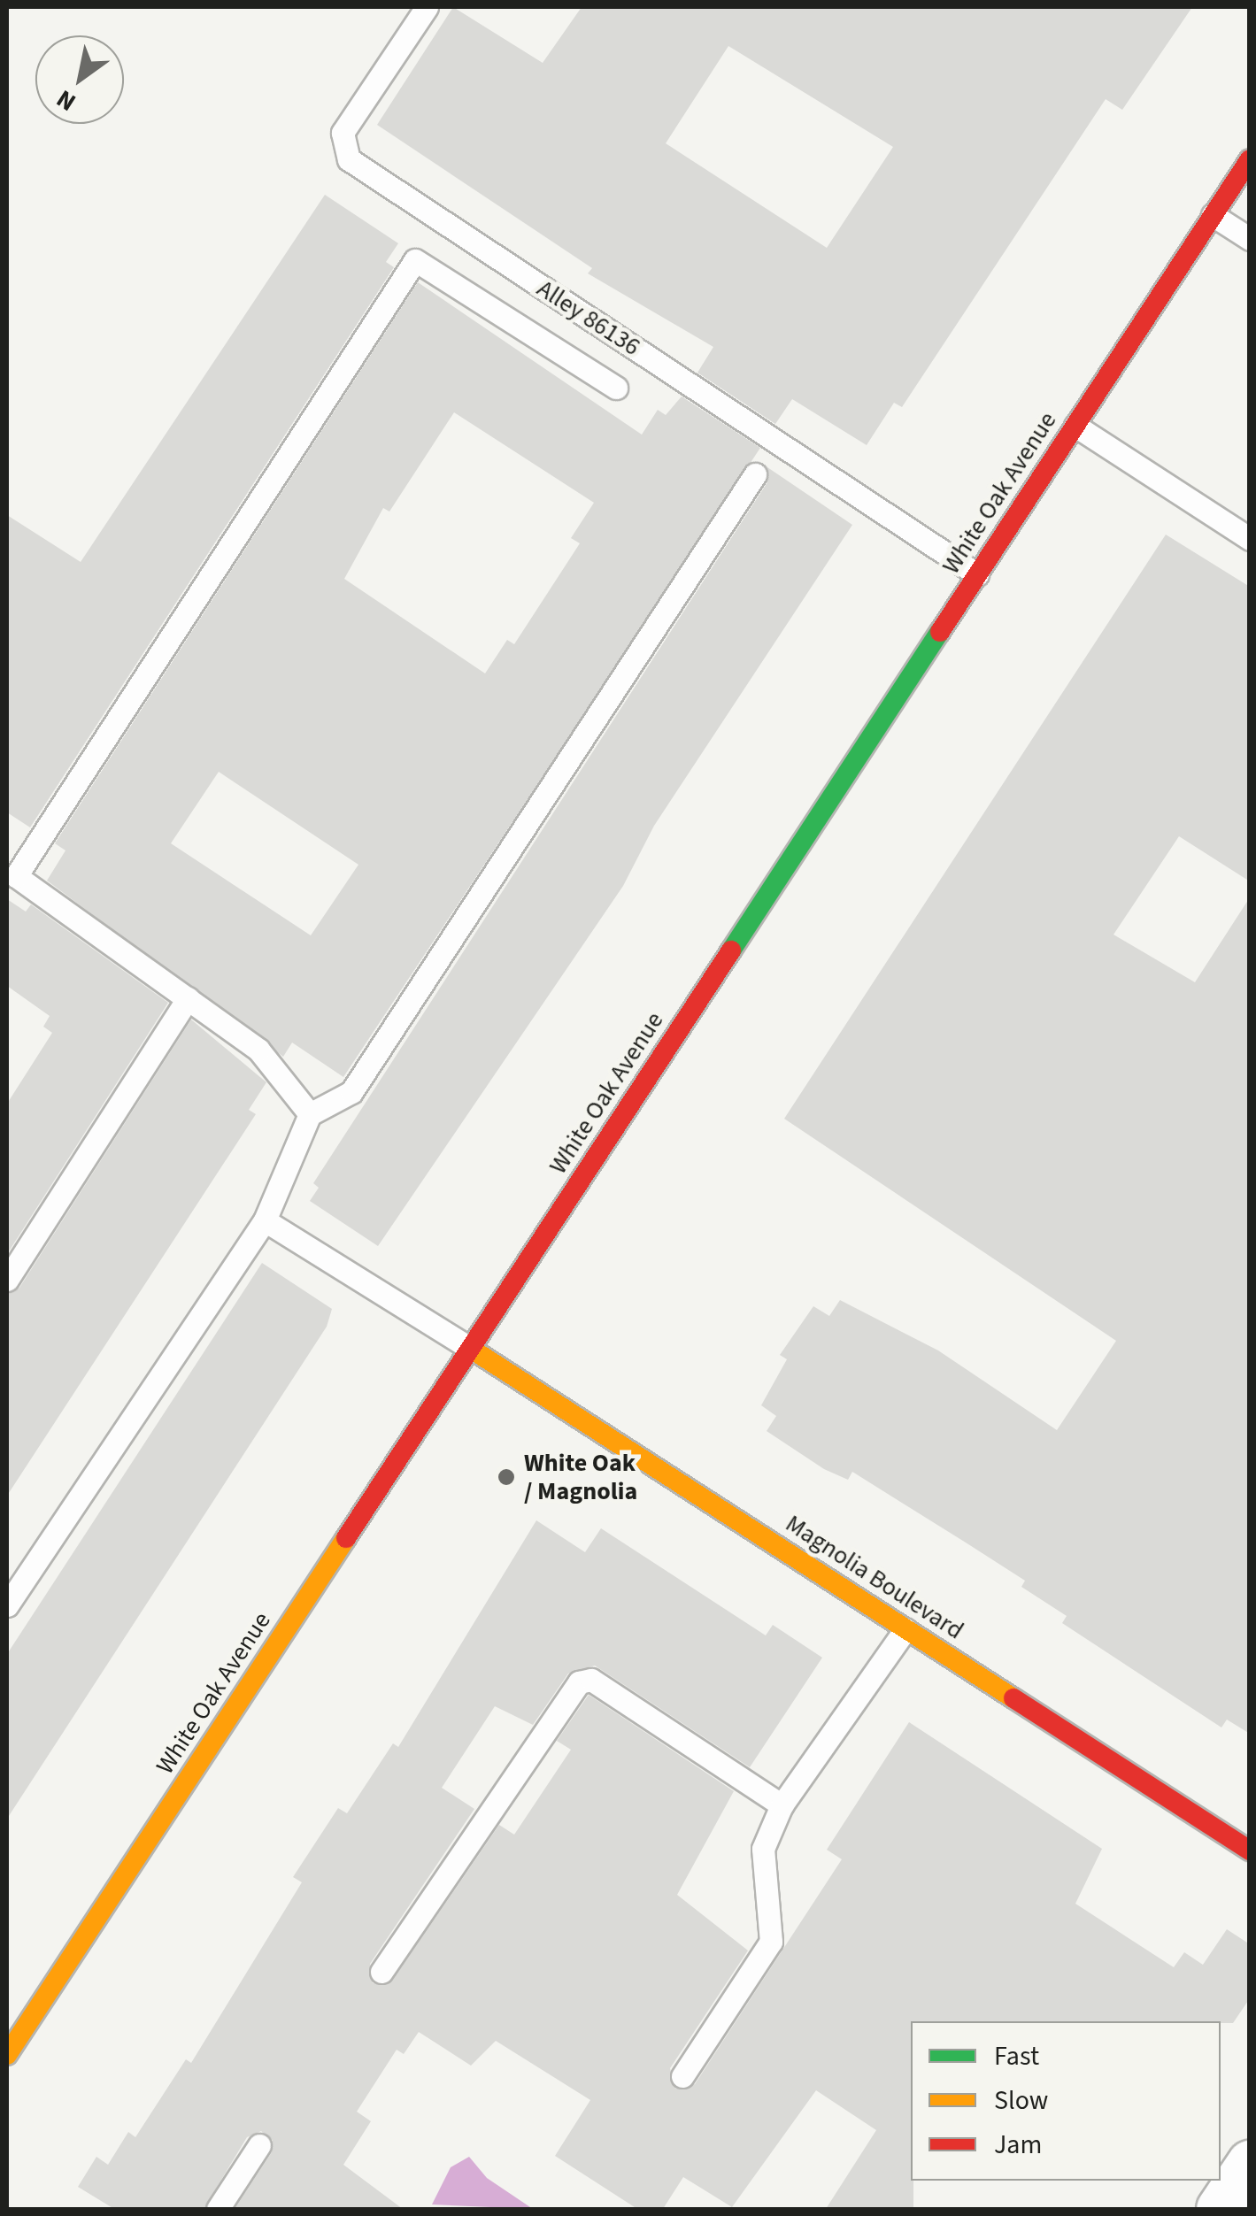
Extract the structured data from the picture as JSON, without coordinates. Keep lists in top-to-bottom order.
{
  "streets": {
    "main road": ["White Oak Avenue", "Magnolia Boulevard"],
    "lane": ["Alley 86136"]
  },
  "crossings": [
    ["Alley 86136", "White Oak Avenue"],
    ["White Oak Avenue", "Magnolia Boulevard"]
  ],
  "places": ["White Oak / Magnolia"],
  "legend": ["Fast", "Slow", "Jam"],
  "north": "bottom left"
}
